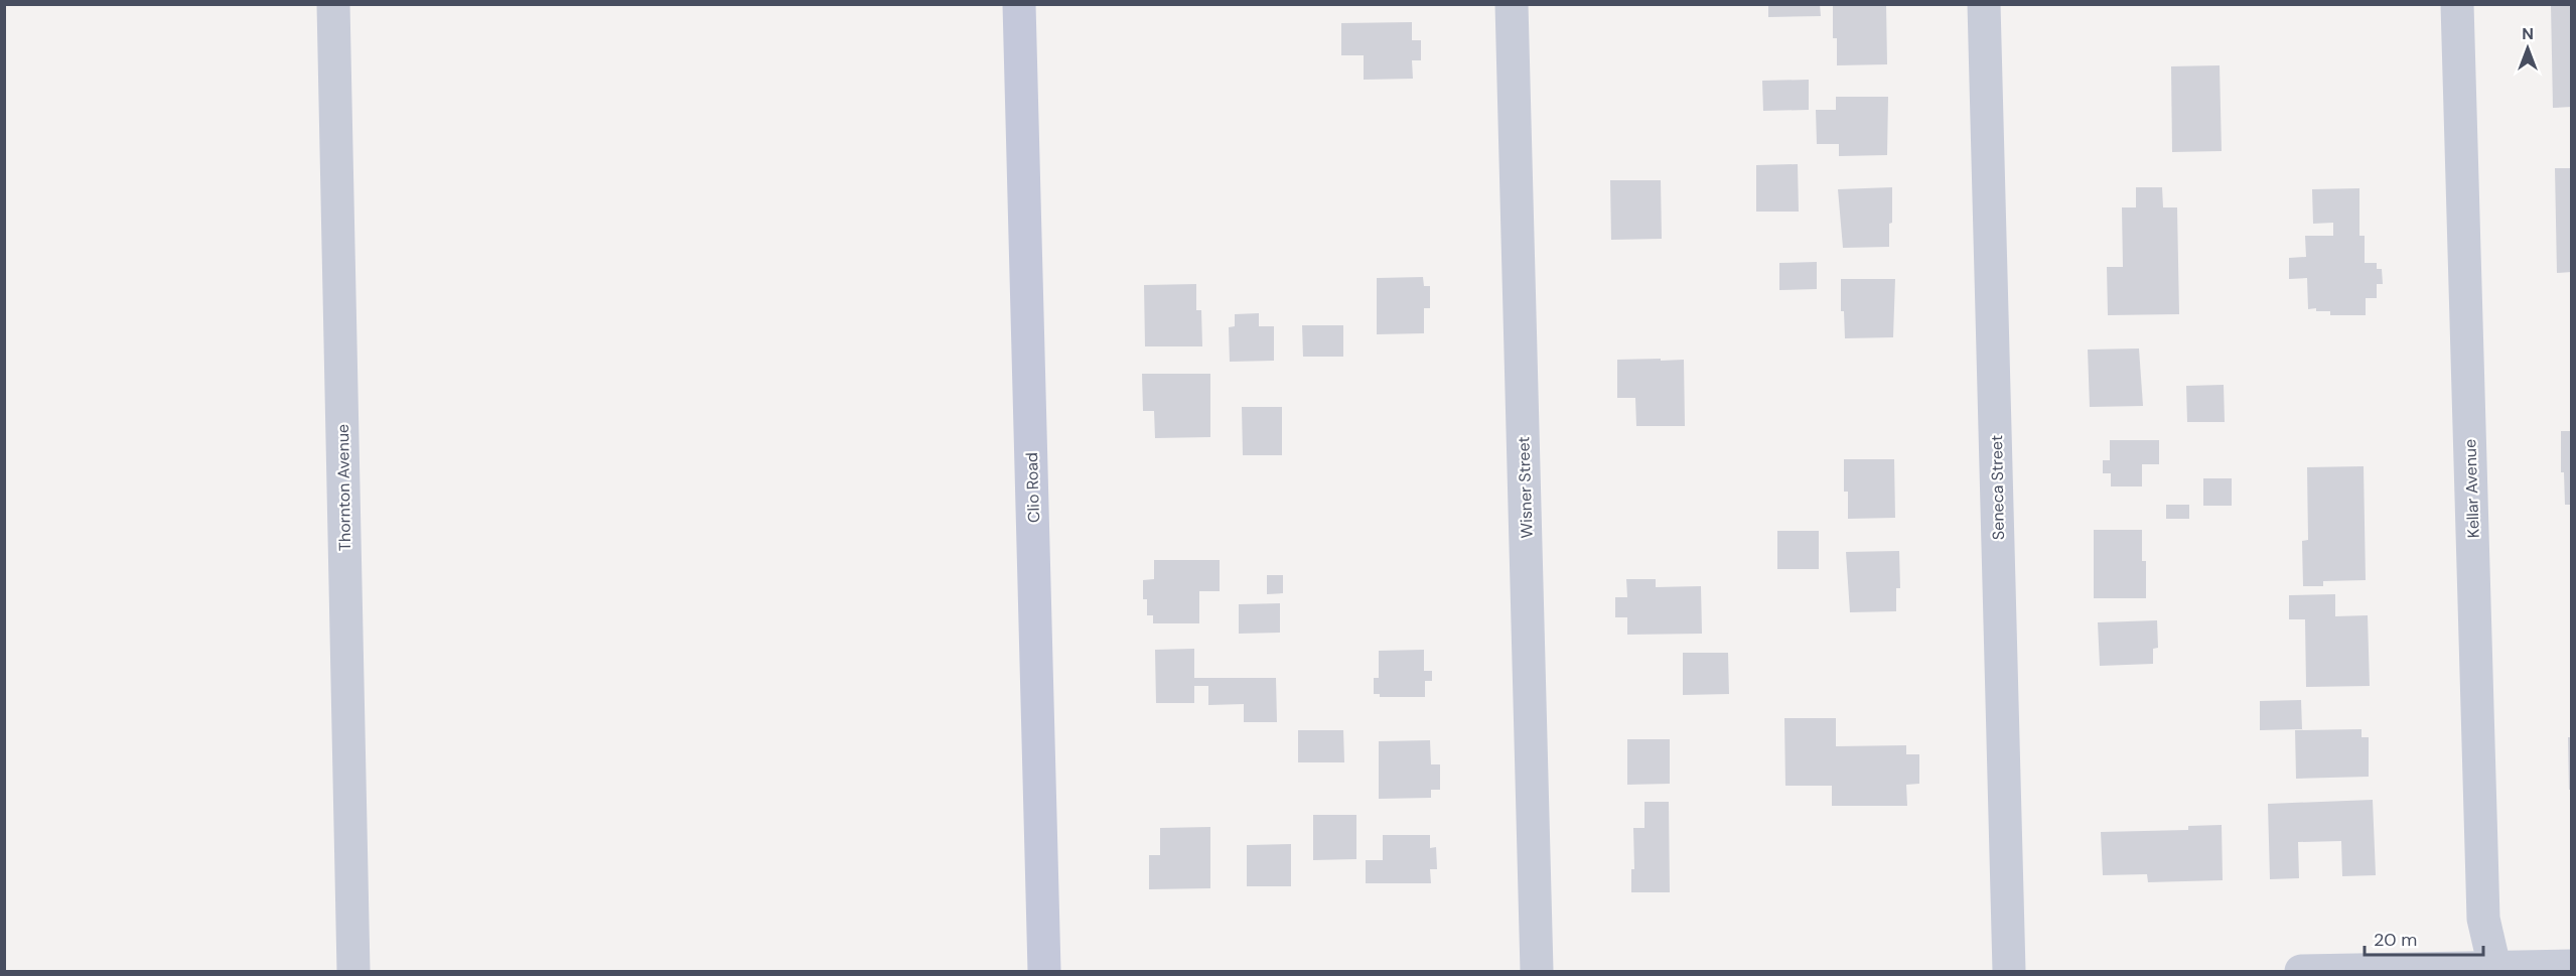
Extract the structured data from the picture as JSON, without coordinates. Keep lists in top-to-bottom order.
{
  "streets": {
    "main road": ["Clio Road"],
    "street": [
      "Thornton Avenue",
      "Wisner Street",
      "Seneca Street",
      "Kellar Avenue"
    ]
  },
  "scale_bar": "20 m",
  "north": "top"
}
